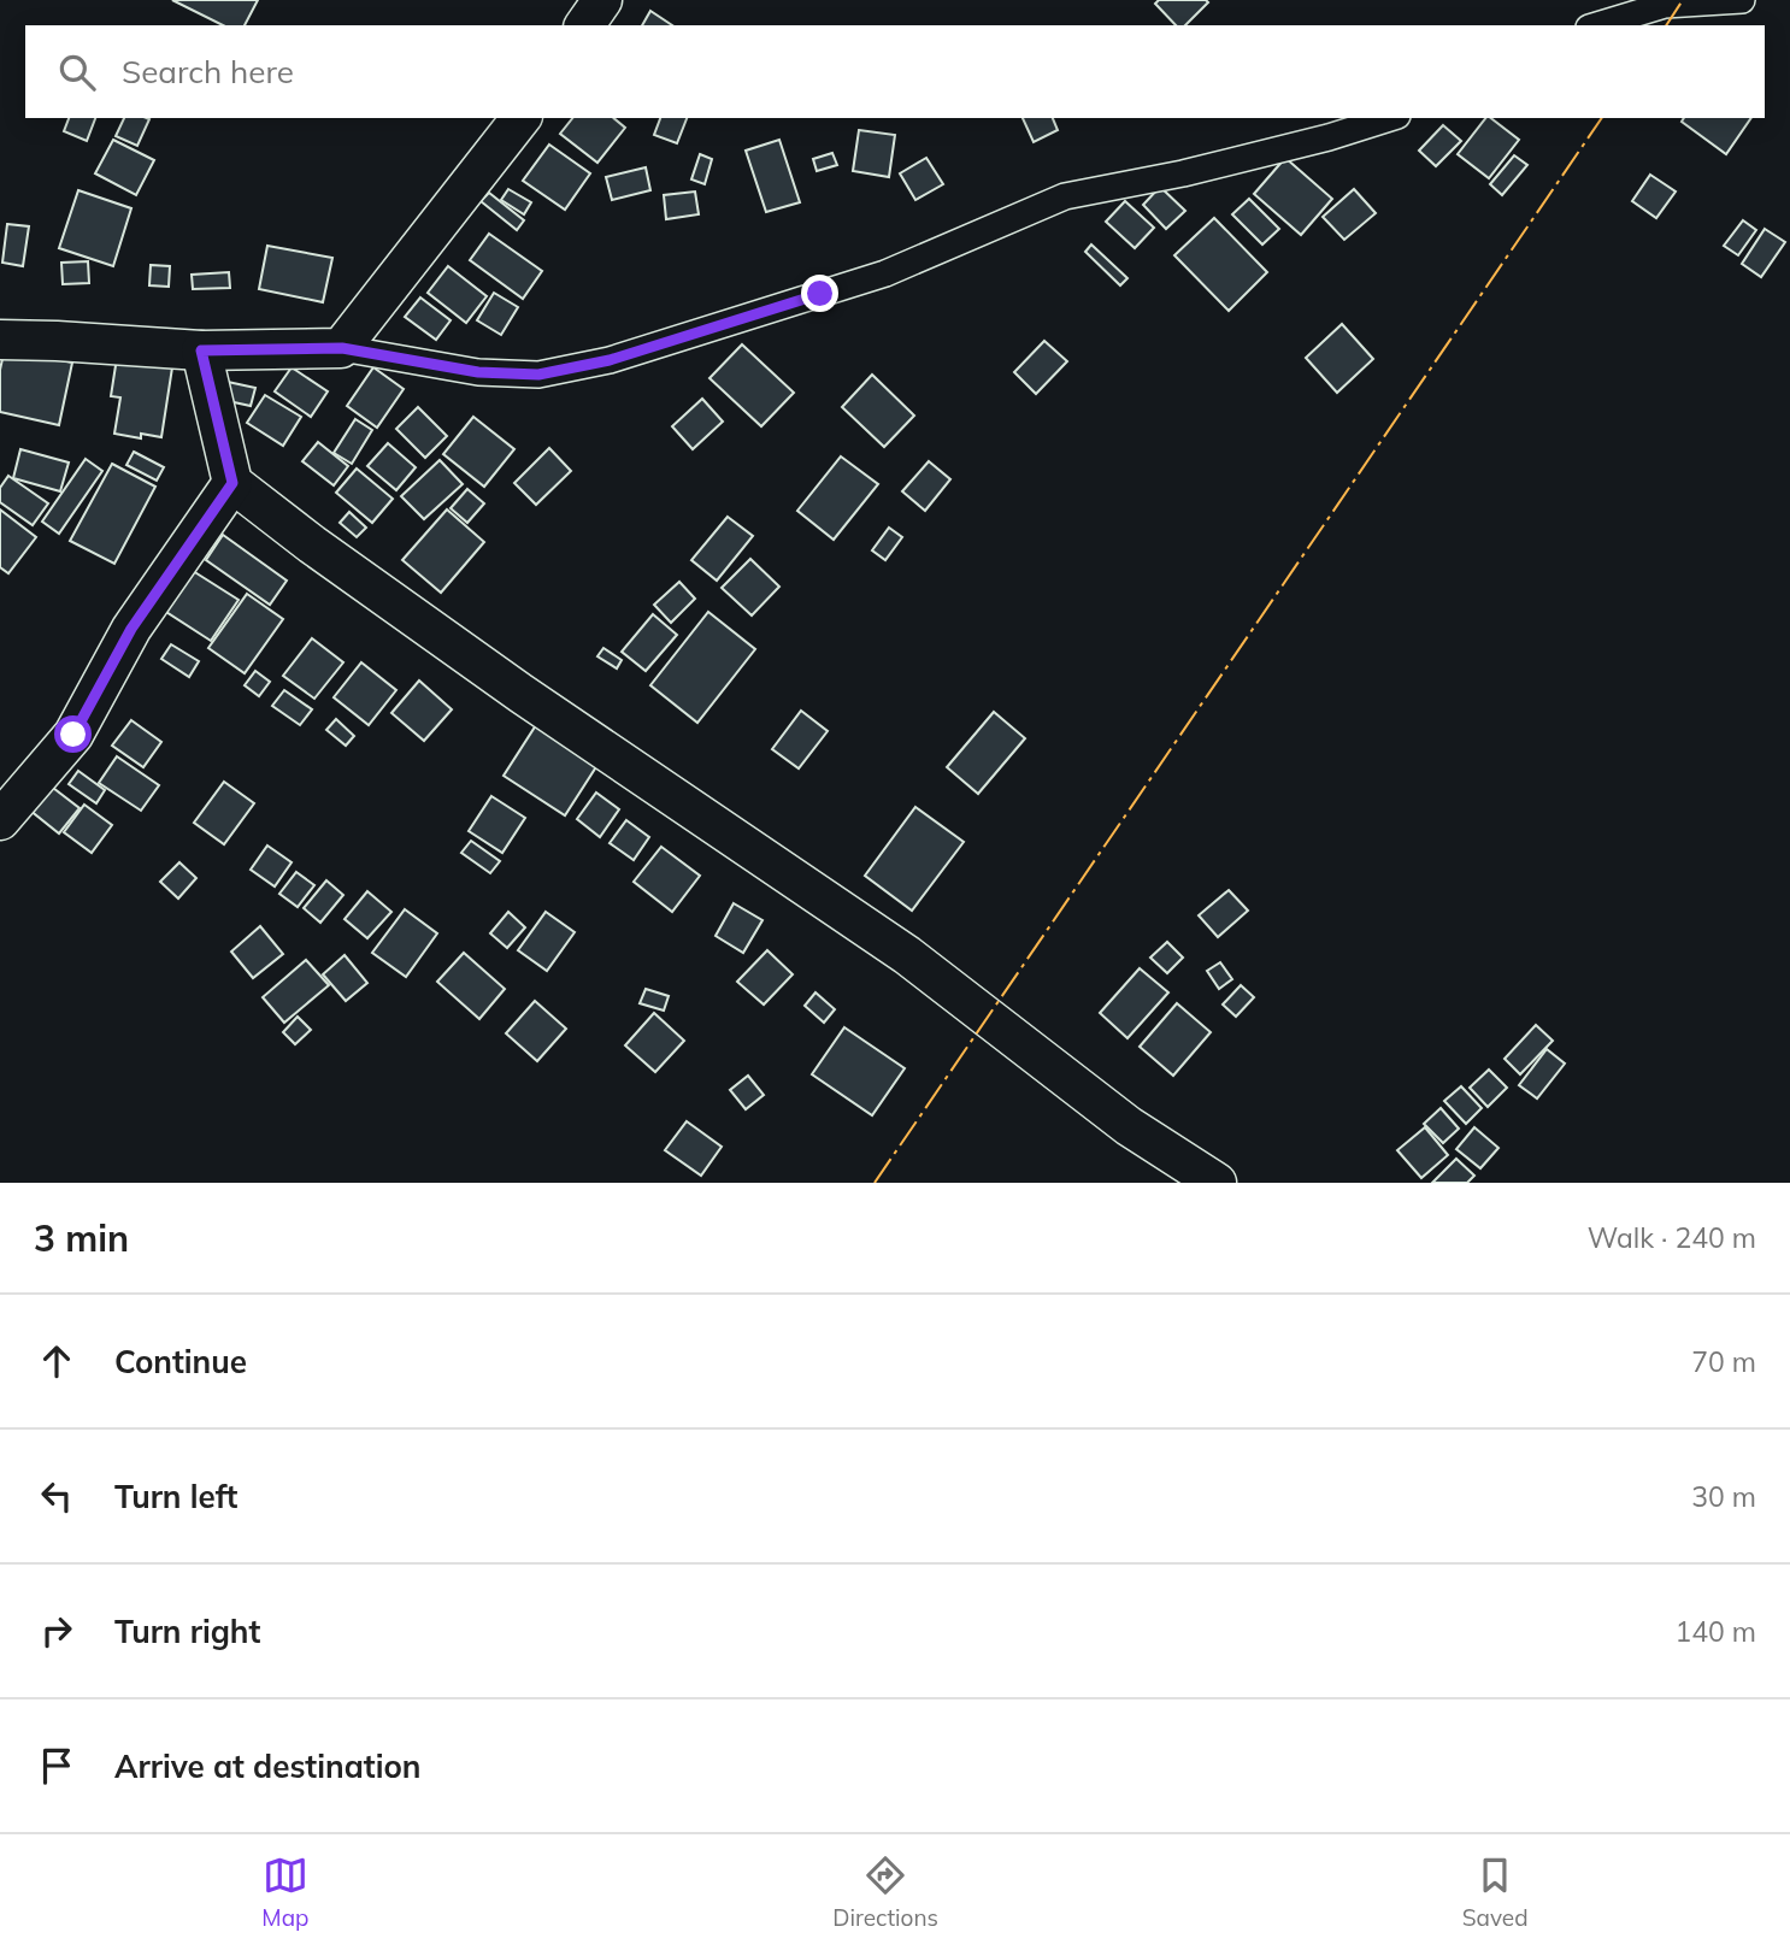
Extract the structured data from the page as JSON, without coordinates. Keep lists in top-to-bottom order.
{
  "page": {
    "search": "Search here",
    "heading": ["3 min", "Walk · 240 m"],
    "list": [
      ["Continue", "70 m"],
      ["Turn left", "30 m"],
      ["Turn right", "140 m"],
      "Arrive at destination"
    ],
    "nav": ["Map", "Directions", "Saved"]
  }
}
